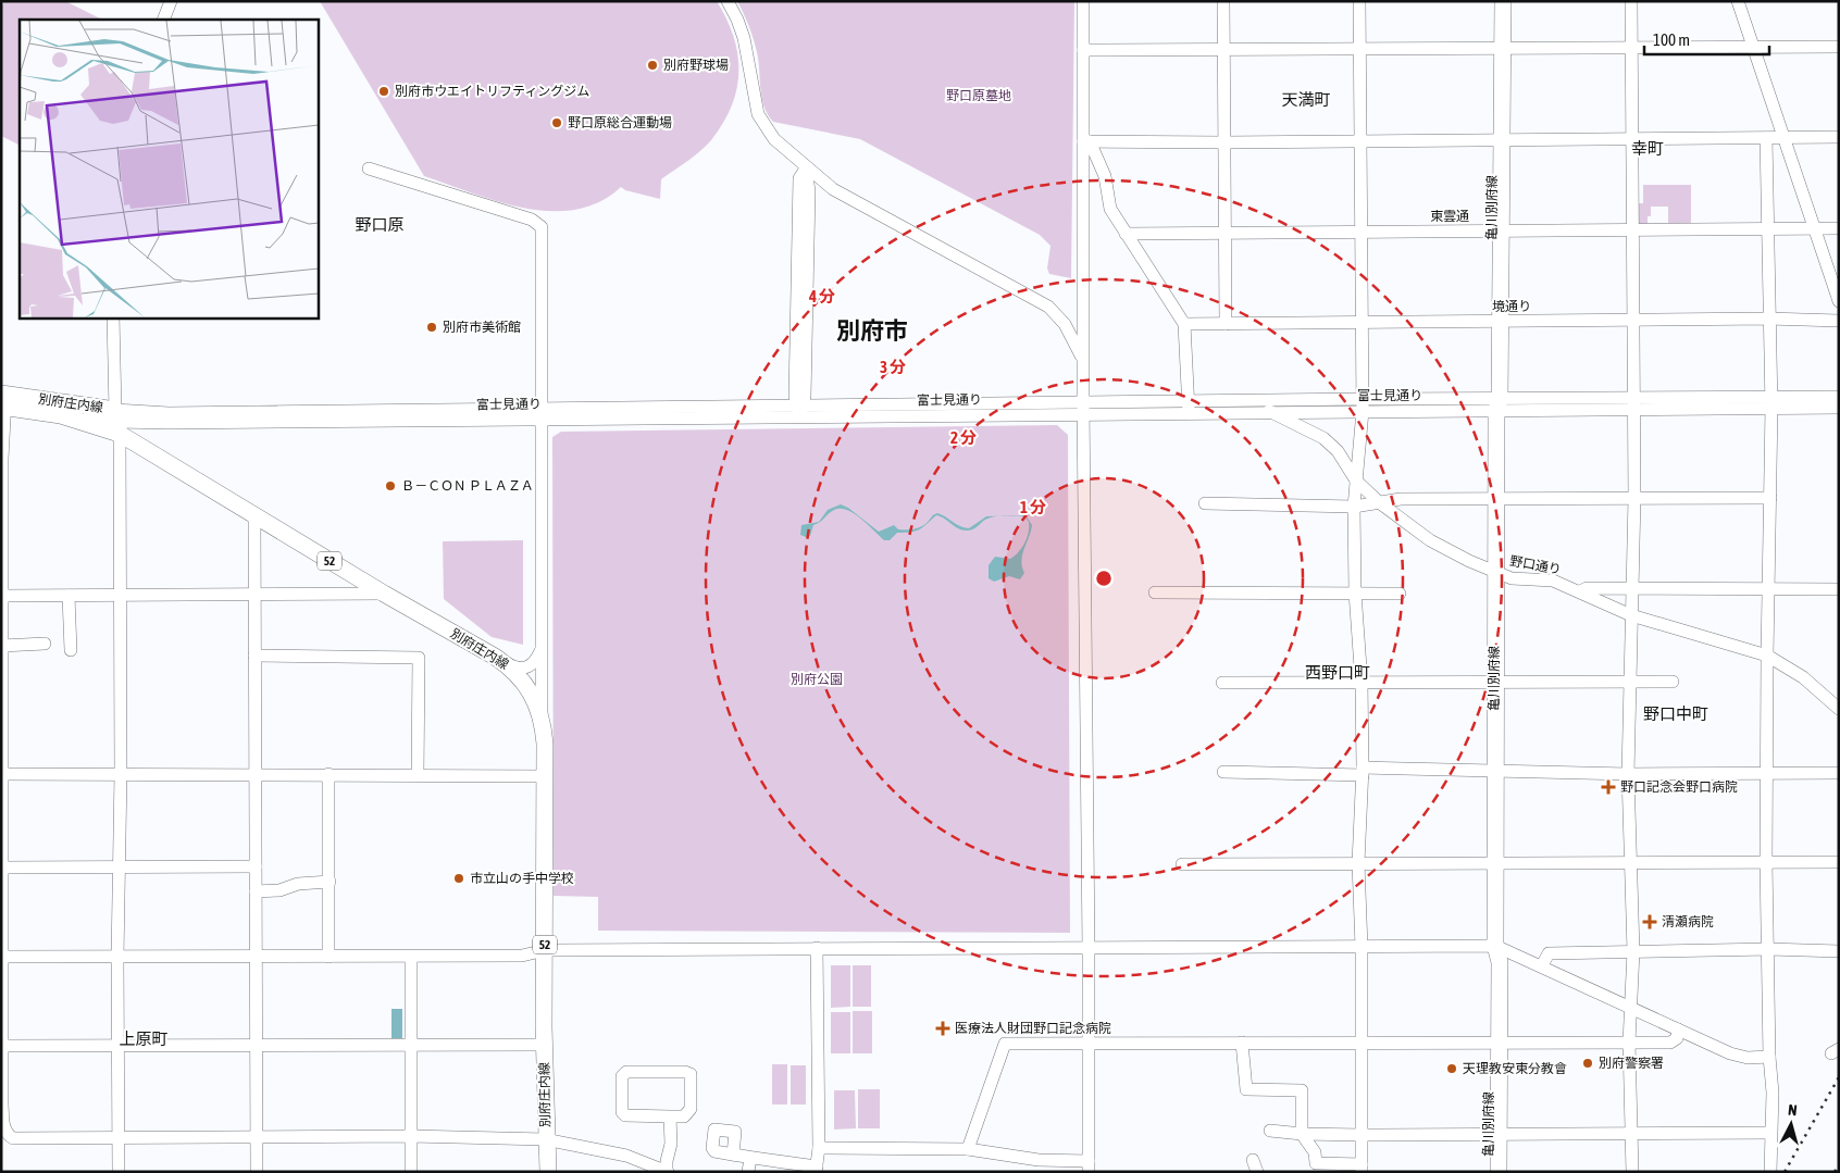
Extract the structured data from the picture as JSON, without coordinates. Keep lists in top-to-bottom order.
{
  "streets": {
    "main road": ["亀川別府線", "別府庄内線", "52"],
    "street": [
      "東雲通",
      "境通り",
      "富士見通り",
      "野口通り"
    ]
  },
  "crossings": [
    ["亀川別府線", "東雲通"],
    ["亀川別府線", "境通り"],
    ["亀川別府線", "富士見通り"],
    ["亀川別府線", "野口通り"],
    ["富士見通り", "別府庄内線"],
    ["富士見通り", "野口通り"]
  ],
  "districts": [
    "天満町",
    "幸町",
    "野口原",
    "別府市",
    "西野口町",
    "野口中町",
    "上原町"
  ],
  "parks": ["野口原墓地", "別府公園"],
  "places": {
    "other": [
      "別府野球場",
      "別府市ウエイトリフティングジム",
      "野口原総合運動場",
      "別府市美術館",
      "Ｂ－ＣＯＮ ＰＬＡＺＡ",
      "市立山の手中学校",
      "別府警察署",
      "天理教安東分教會"
    ],
    "health": ["野口記念会野口病院", "清瀬病院", "医療法人財団野口記念病院"]
  },
  "scale_bar": "100 m",
  "north": "top",
  "rings": [
    "4 分",
    "3 分",
    "2 分",
    "1 分"
  ]
}
